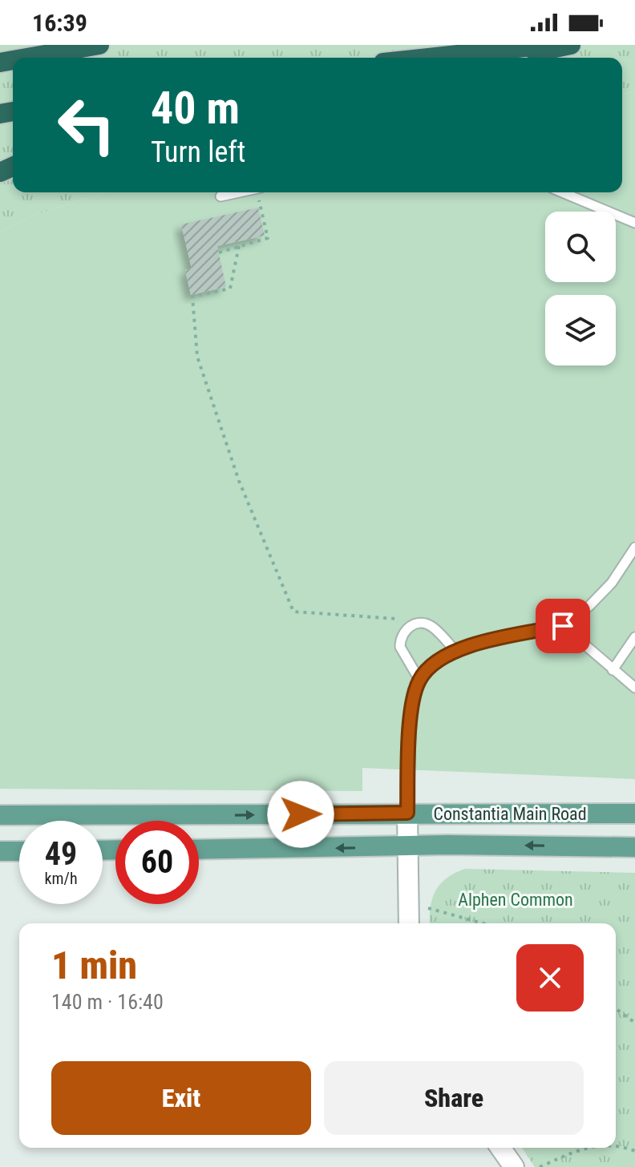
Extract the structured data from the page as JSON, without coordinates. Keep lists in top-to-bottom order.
{
  "streets": {
    "main road": ["Constantia Main Road"]
  },
  "parks": ["Alphen Common"],
  "page": {
    "status": "16:39",
    "turn": ["40 m", "Turn left"],
    "speed": "49 km/h",
    "limit": "60",
    "heading": ["1 min", "140 m · 16:40"],
    "buttons": ["Exit", "Share"]
  }
}
